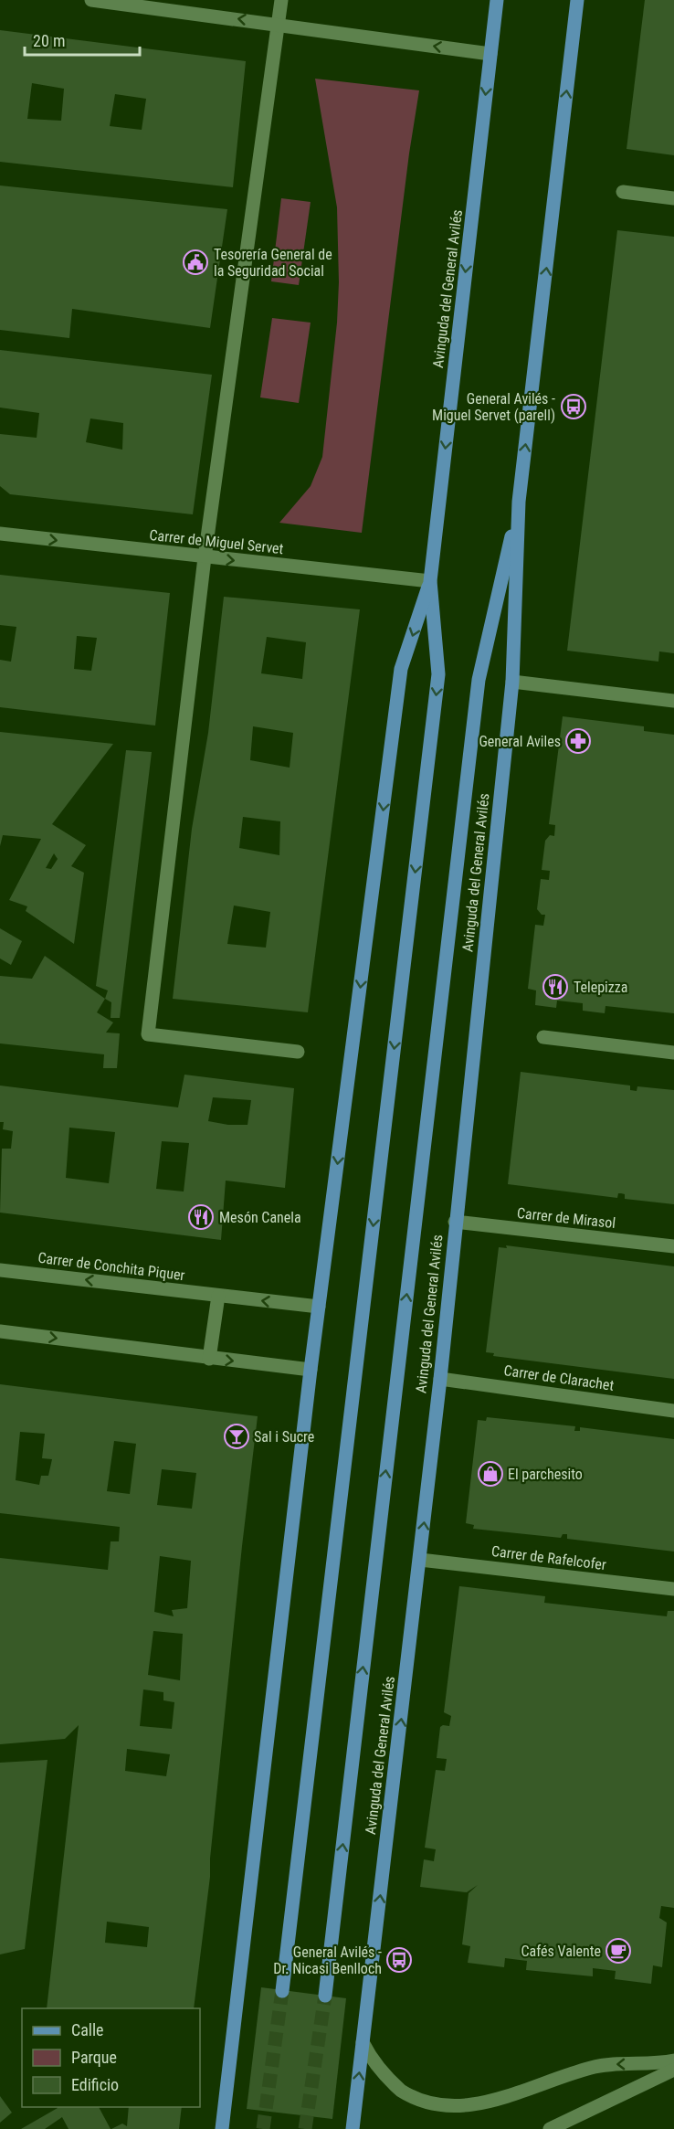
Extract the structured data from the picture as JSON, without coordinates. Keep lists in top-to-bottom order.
{
  "streets": {
    "main road": ["Avinguda del General Avilés"],
    "street": [
      "Carrer de Miguel Servet",
      "Carrer de Mirasol",
      "Carrer de Conchita Piquer",
      "Carrer de Clarachet",
      "Carrer de Rafelcofer"
    ]
  },
  "crossings": [
    ["Avinguda del General Avilés", "Carrer de Miguel Servet"],
    ["Avinguda del General Avilés", "Carrer de Mirasol"],
    ["Avinguda del General Avilés", "Carrer de Conchita Piquer"],
    ["Avinguda del General Avilés", "Carrer de Clarachet"],
    ["Avinguda del General Avilés", "Carrer de Rafelcofer"]
  ],
  "one_way": ["Carrer de Miguel Servet"],
  "places": {
    "public building": ["Tesorería General de la Seguridad Social"],
    "bus stop": ["General Avilés - Miguel Servet (parell)", "General Avilés - Dr. Nicasi Benlloch"],
    "pharmacy": ["General Aviles"],
    "restaurant": ["Telepizza", "Mesón Canela"],
    "bar": ["Sal i Sucre"],
    "shop": ["El parchesito"],
    "cafe": ["Cafés Valente"]
  },
  "legend": ["Calle", "Parque", "Edificio"],
  "scale_bar": "20 m"
}
